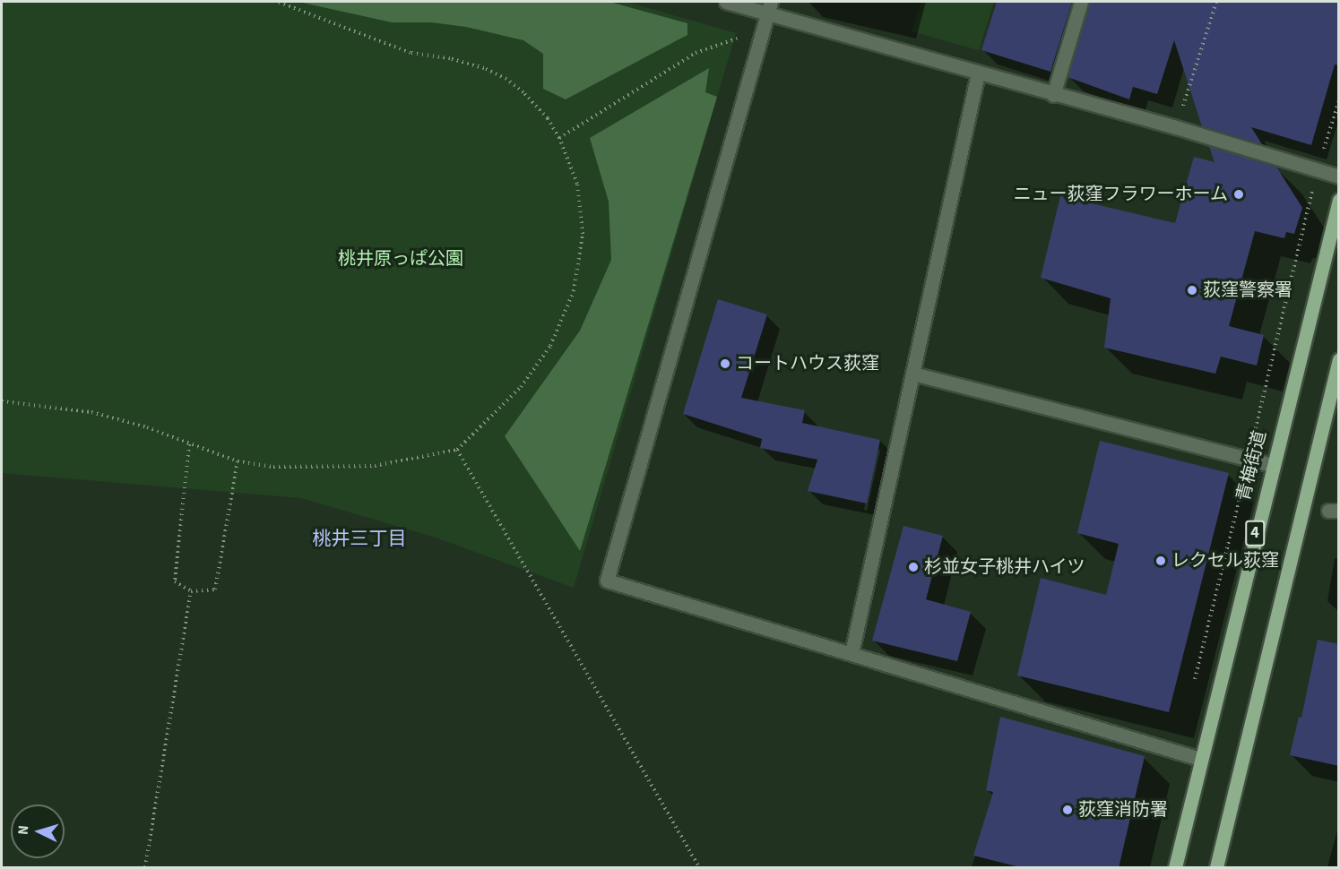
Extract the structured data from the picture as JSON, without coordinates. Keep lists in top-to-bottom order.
{
  "streets": {
    "main road": ["青梅街道", "4"]
  },
  "districts": ["桃井三丁目"],
  "parks": ["桃井原っぱ公園"],
  "places": [
    "ニュー荻窪フラワーホーム",
    "荻窪警察署",
    "コートハウス荻窪",
    "レクセル荻窪",
    "杉並女子桃井ハイツ",
    "荻窪消防署"
  ],
  "north": "left"
}
